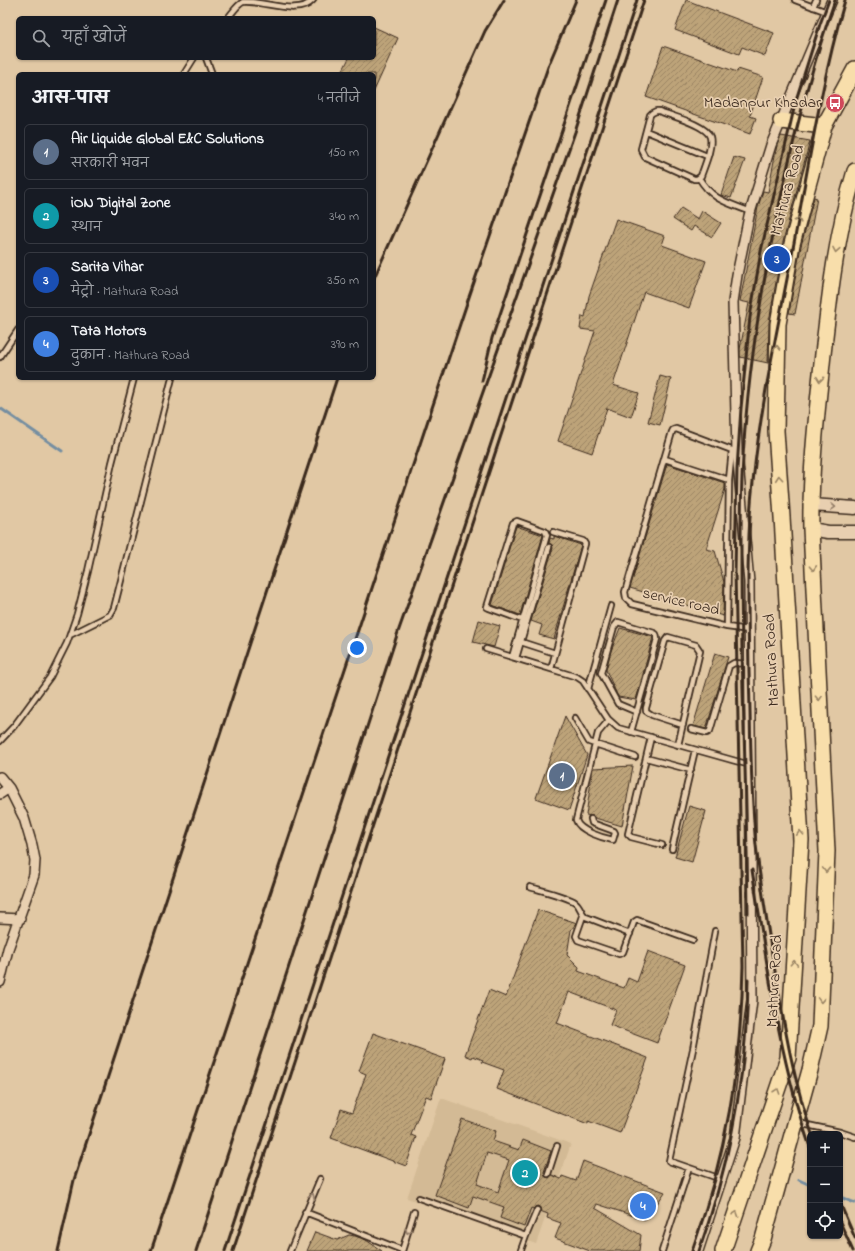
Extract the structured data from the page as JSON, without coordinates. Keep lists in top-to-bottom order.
{
  "streets": {
    "highway": ["Mathura Road"],
    "lane": ["service road"]
  },
  "places": {
    "bus stop": ["Madanpur Khadar"]
  },
  "page": {
    "search": "यहाँ खोजें",
    "heading": ["आस-पास", "4 नतीजे"],
    "list": [
      {
        "mark": "1",
        "name": "Air Liquide Global E&C Solutions",
        "note": "सरकारी भवन",
        "value": "150 m"
      },
      {
        "mark": "2",
        "name": "iON Digital Zone",
        "note": "स्थान",
        "value": "340 m"
      },
      {
        "mark": "3",
        "name": "Sarita Vihar",
        "note": "मेट्रो · Mathura Road",
        "value": "350 m"
      },
      {
        "mark": "4",
        "name": "Tata Motors",
        "note": "दुकान · Mathura Road",
        "value": "390 m"
      }
    ],
    "pins": [
      "3",
      "1",
      "2",
      "4"
    ],
    "map_buttons": ["+", "−"]
  }
}
